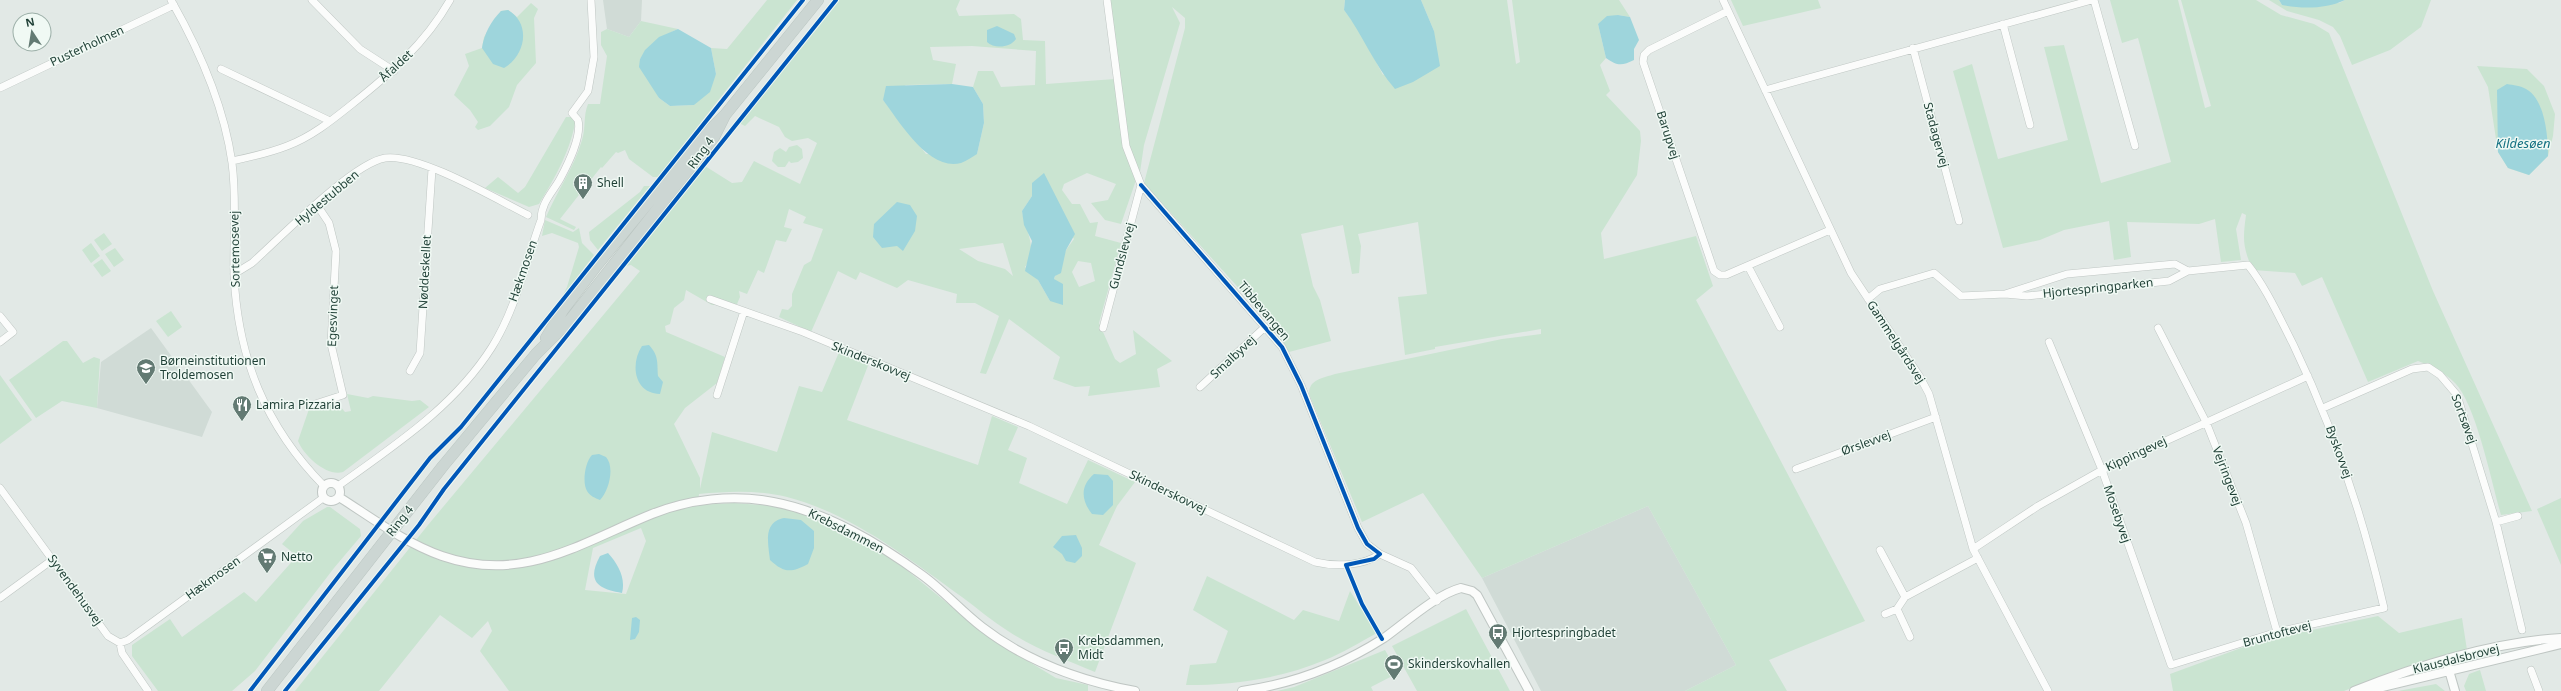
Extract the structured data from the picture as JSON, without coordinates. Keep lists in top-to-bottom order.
{
  "streets": {
    "main road": ["Ring 4"],
    "street": [
      "Pusterholmen",
      "Åfaldet",
      "Barupvej",
      "Stadagervej",
      "Hyldestubben",
      "Sortemosevej",
      "Gundslevvej",
      "Hækmosen",
      "Nøddeskellet",
      "Hjortespringparken",
      "Tibbevangen",
      "Egesvinget",
      "Gammelgårdsvej",
      "Smalbyvej",
      "Skinderskovvej",
      "Sortsøvej",
      "Ørslevvej",
      "Byskovvej",
      "Kippingevej",
      "Vejringevej",
      "Mosebyvej",
      "Krebsdammen",
      "Syvendehusvej",
      "Bruntoftevej",
      "Klausdalsbrovej"
    ]
  },
  "crossings": [
    ["Pusterholmen", "Sortemosevej"],
    ["Åfaldet", "Sortemosevej"],
    ["Barupvej", "Gammelgårdsvej"],
    ["Ring 4", "Krebsdammen"],
    ["Hyldestubben", "Sortemosevej"],
    ["Hyldestubben", "Nøddeskellet"],
    ["Hyldestubben", "Egesvinget"],
    ["Sortemosevej", "Hækmosen"],
    ["Gundslevvej", "Tibbevangen"],
    ["Hækmosen", "Syvendehusvej"],
    ["Hjortespringparken", "Gammelgårdsvej"],
    ["Hjortespringparken", "Byskovvej"],
    ["Tibbevangen", "Smalbyvej"],
    ["Tibbevangen", "Skinderskovvej"],
    ["Gammelgårdsvej", "Ørslevvej"],
    ["Gammelgårdsvej", "Kippingevej"],
    ["Sortsøvej", "Byskovvej"],
    ["Byskovvej", "Kippingevej"],
    ["Byskovvej", "Bruntoftevej"],
    ["Kippingevej", "Vejringevej"],
    ["Kippingevej", "Mosebyvej"],
    ["Vejringevej", "Bruntoftevej"],
    ["Mosebyvej", "Bruntoftevej"]
  ],
  "water": ["Kildesøen"],
  "places": {
    "building": ["Shell"],
    "school or university": ["Børneinstitutionen Troldemosen"],
    "restaurant": ["Lamira Pizzaria"],
    "supermarket": ["Netto"],
    "bus stop": ["Hjortespringbadet", "Krebsdammen, Midt"],
    "sports": ["Skinderskovhallen"]
  },
  "north": "top"
}
